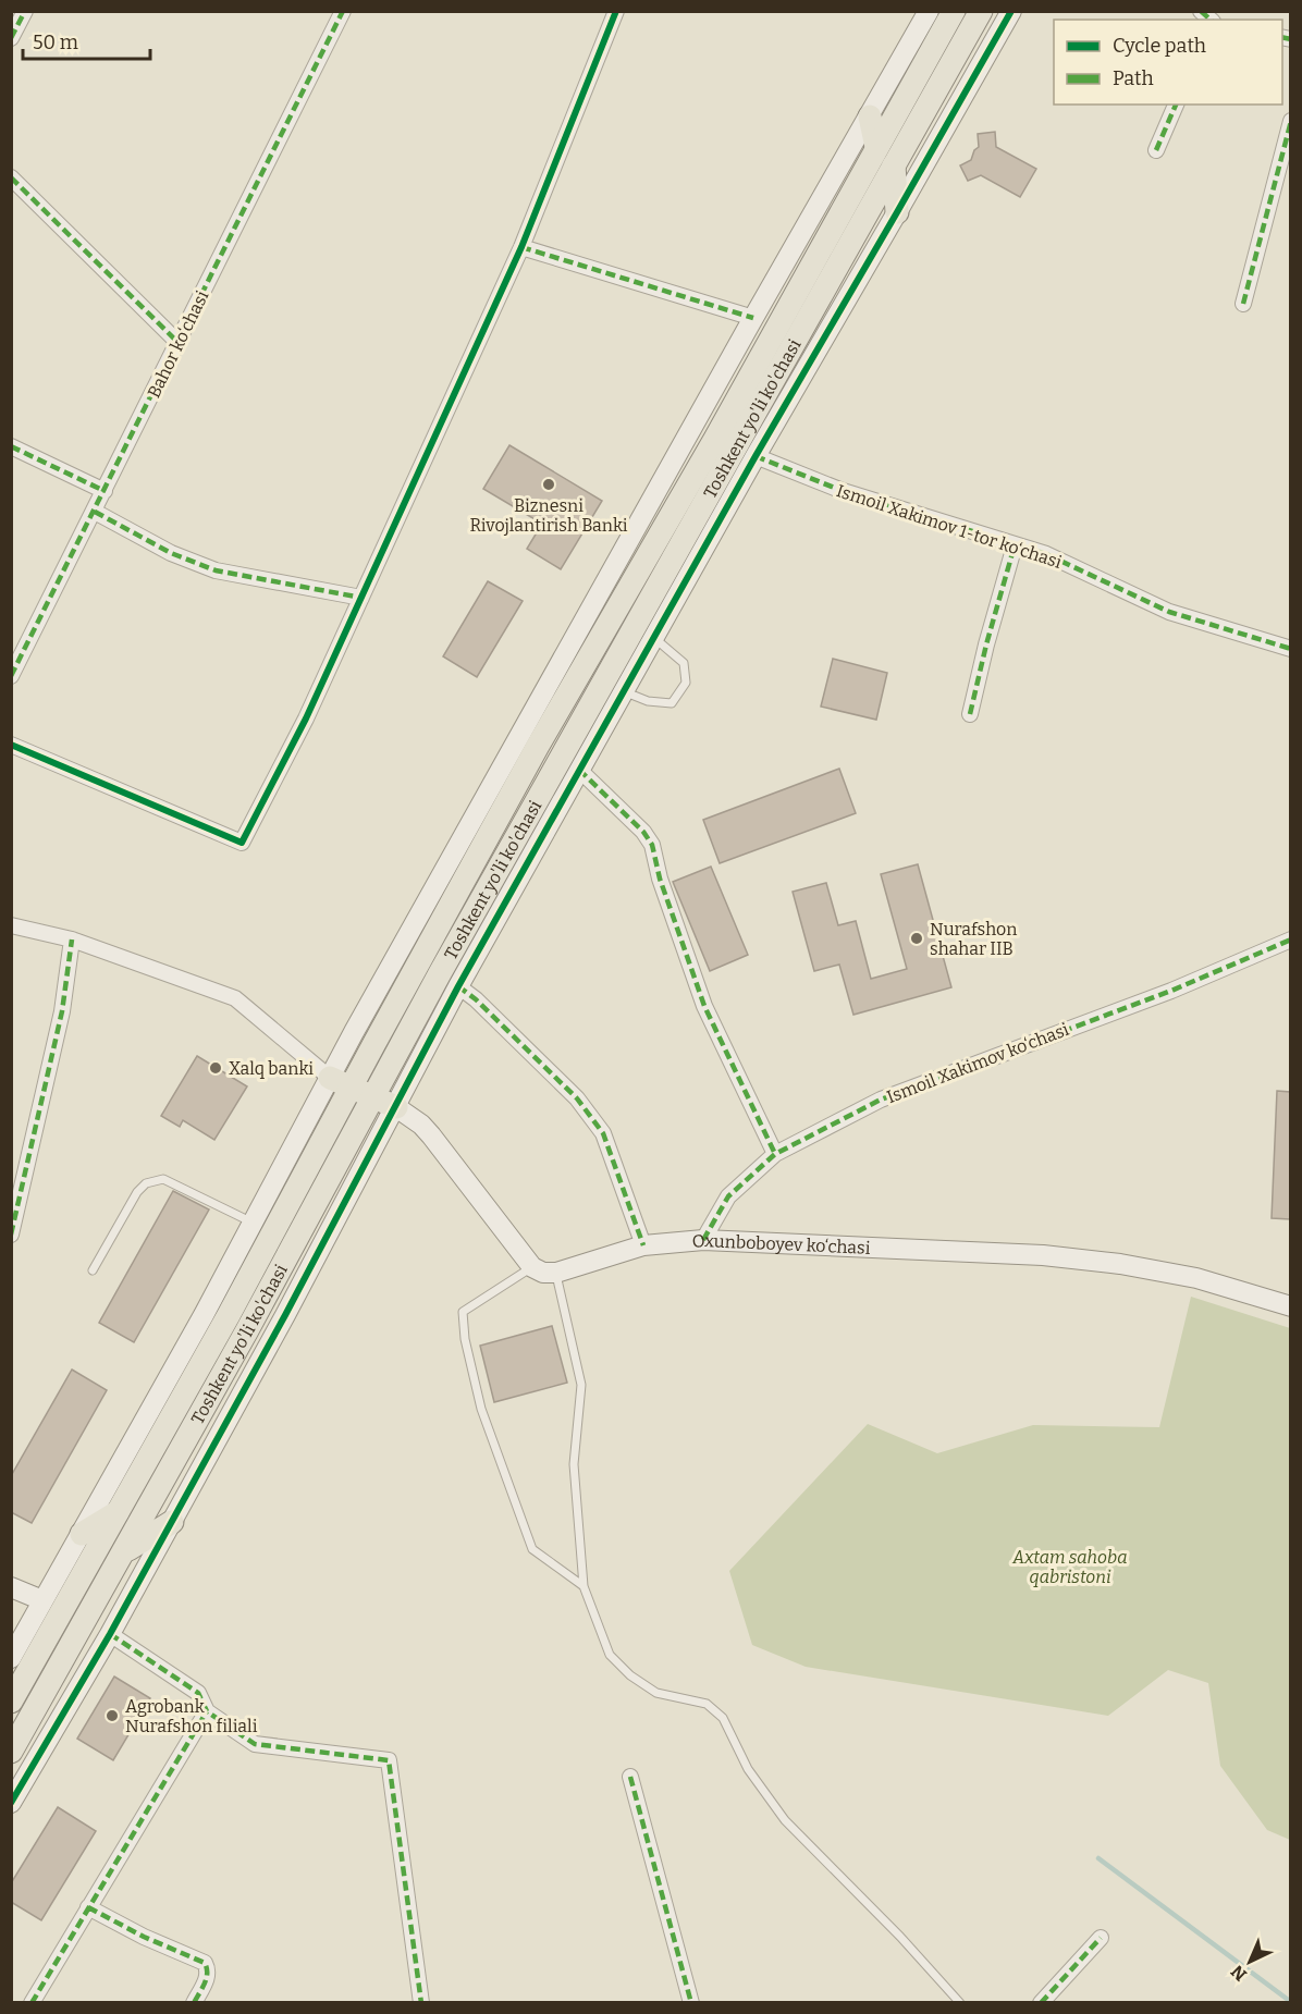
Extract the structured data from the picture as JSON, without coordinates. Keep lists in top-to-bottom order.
{
  "streets": {
    "main road": ["Toshkent yo'li ko'chasi"],
    "street": [
      "Bahor ko‘chasi",
      "Ismoil Xakimov 1-tor ko‘chasi",
      "Ismoil Xakimov ko‘chasi",
      "Oxunboboyev ko‘chasi"
    ]
  },
  "crossings": [
    ["Ismoil Xakimov ko‘chasi", "Oxunboboyev ko‘chasi"]
  ],
  "parks": ["Axtam sahoba qabristoni"],
  "places": [
    "Biznesni Rivojlantirish Banki",
    "Nurafshon shahar IIB",
    "Xalq banki",
    "Agrobank Nurafshon filiali"
  ],
  "legend": ["Cycle path", "Path"],
  "scale_bar": "50 m",
  "north": "bottom left"
}
